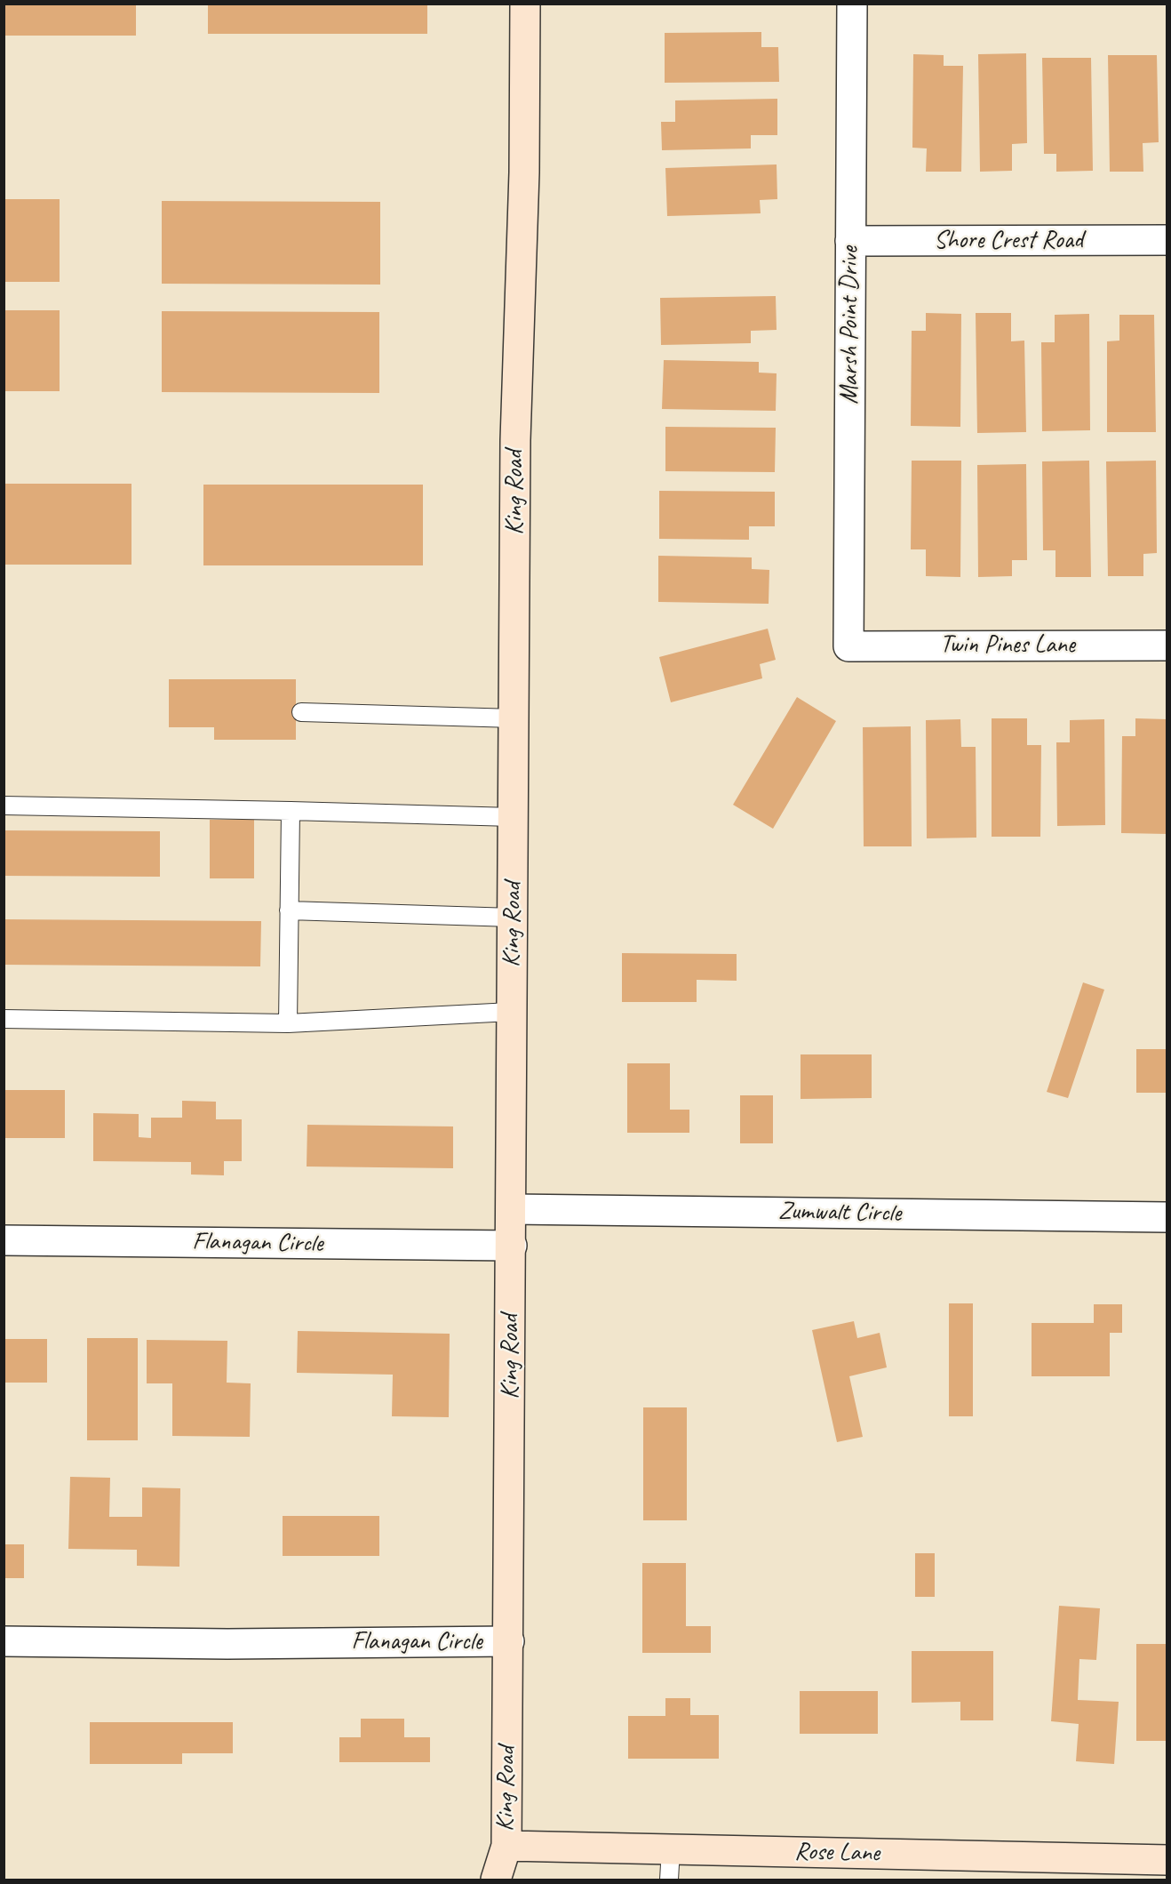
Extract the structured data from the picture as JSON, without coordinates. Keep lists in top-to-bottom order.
{
  "streets": {
    "street": [
      "Shore Crest Road",
      "Marsh Point Drive",
      "King Road",
      "Twin Pines Lane",
      "Zumwalt Circle",
      "Flanagan Circle",
      "Rose Lane"
    ]
  },
  "crossings": [
    ["Shore Crest Road", "Marsh Point Drive"],
    ["Marsh Point Drive", "Twin Pines Lane"],
    ["King Road", "Zumwalt Circle"],
    ["King Road", "Flanagan Circle"],
    ["King Road", "Rose Lane"]
  ]
}
